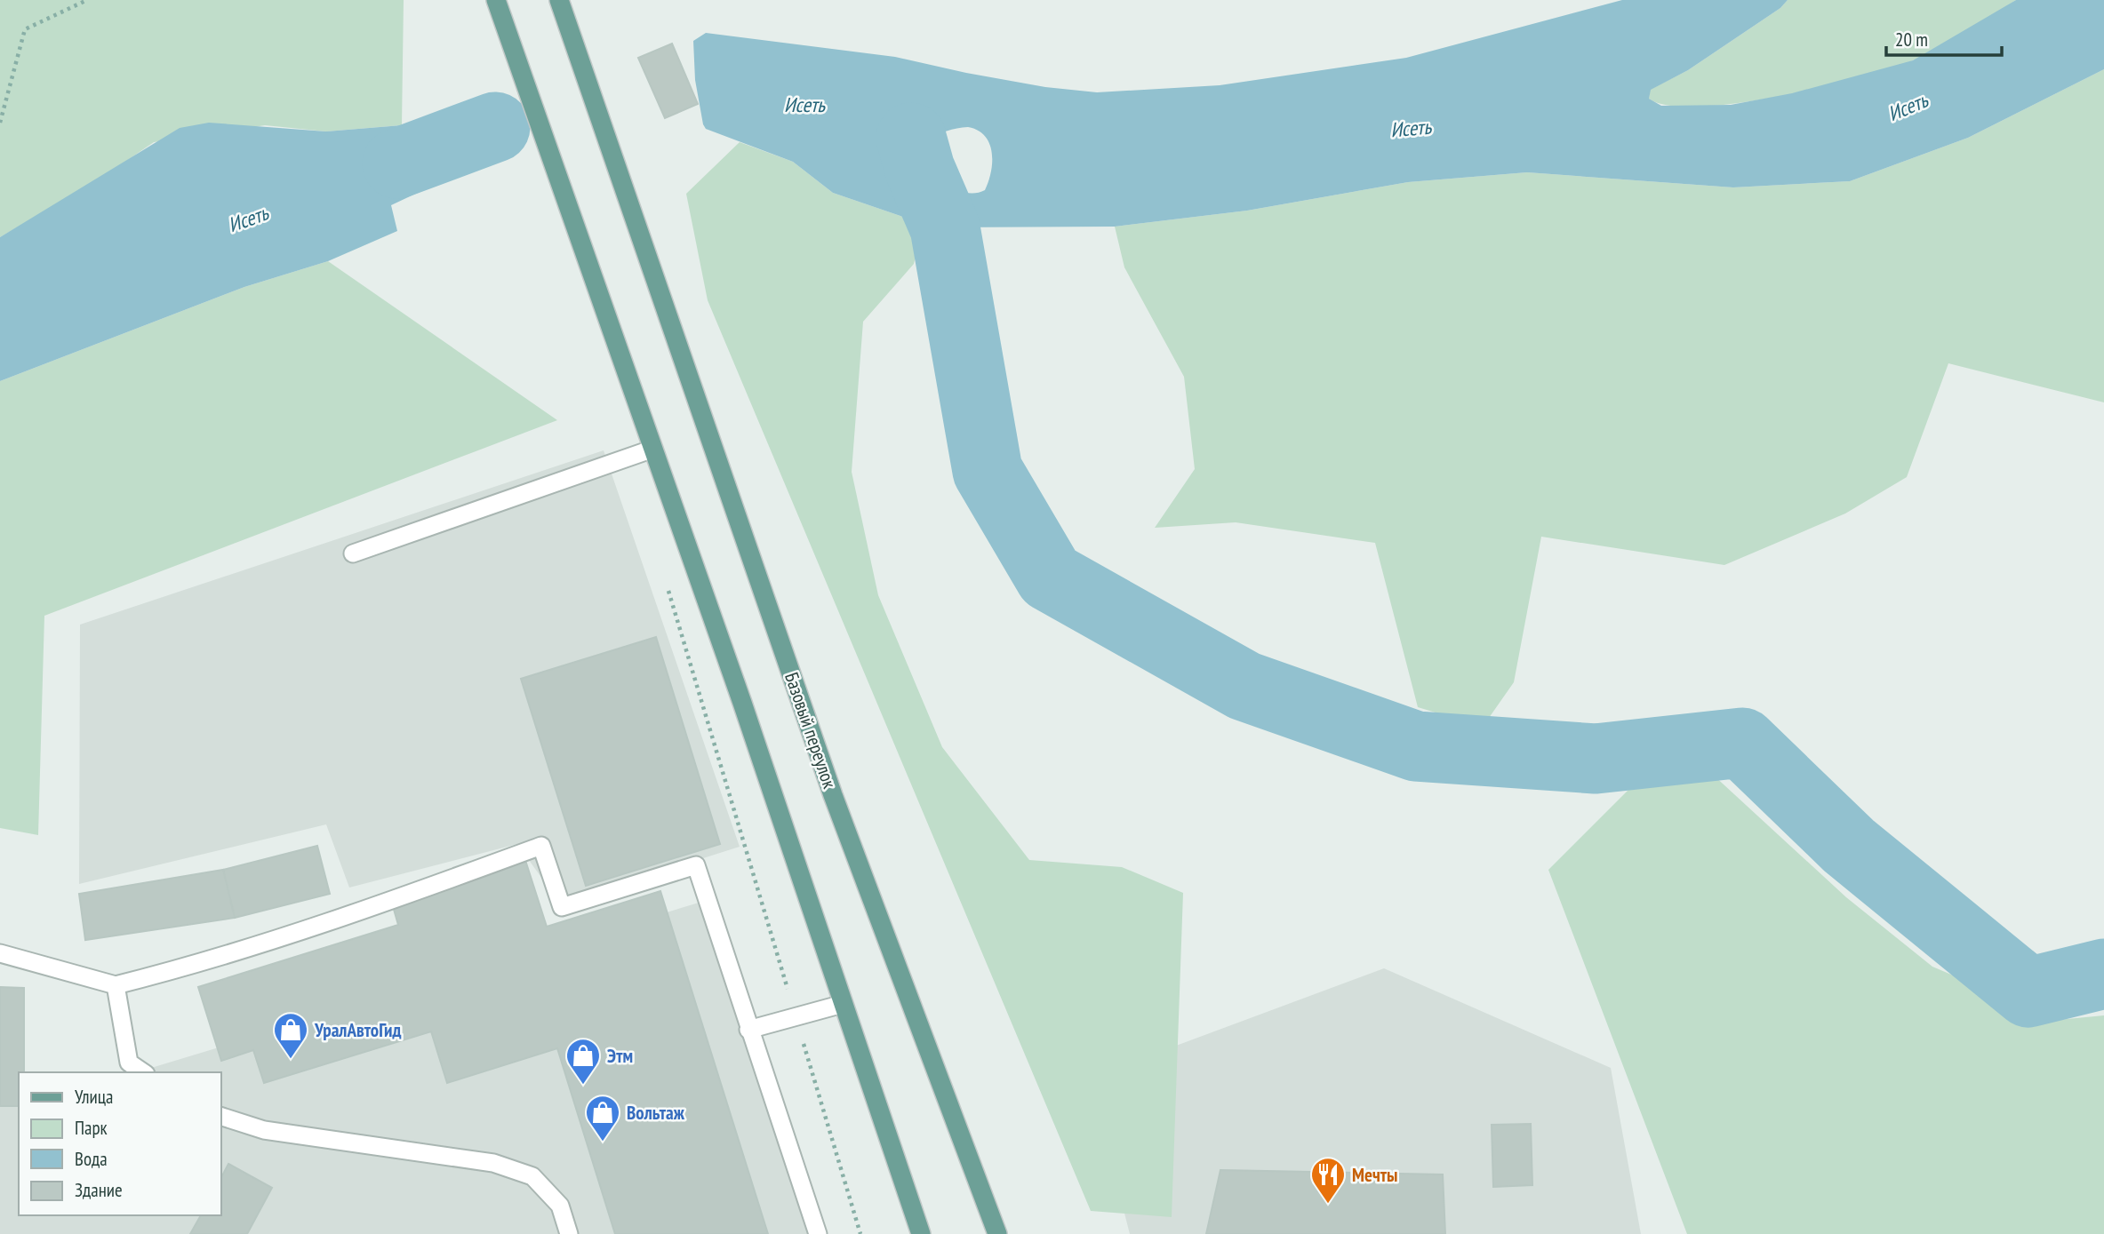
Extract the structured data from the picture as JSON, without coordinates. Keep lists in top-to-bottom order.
{
  "streets": {
    "main road": ["Базовый переулок"]
  },
  "water": ["Исеть"],
  "places": {
    "shop": ["УралАвтоГид", "Этм", "Вольтаж"],
    "restaurant": ["Мечты"]
  },
  "legend": [
    "Улица",
    "Парк",
    "Вода",
    "Здание"
  ],
  "scale_bar": "20 m"
}
